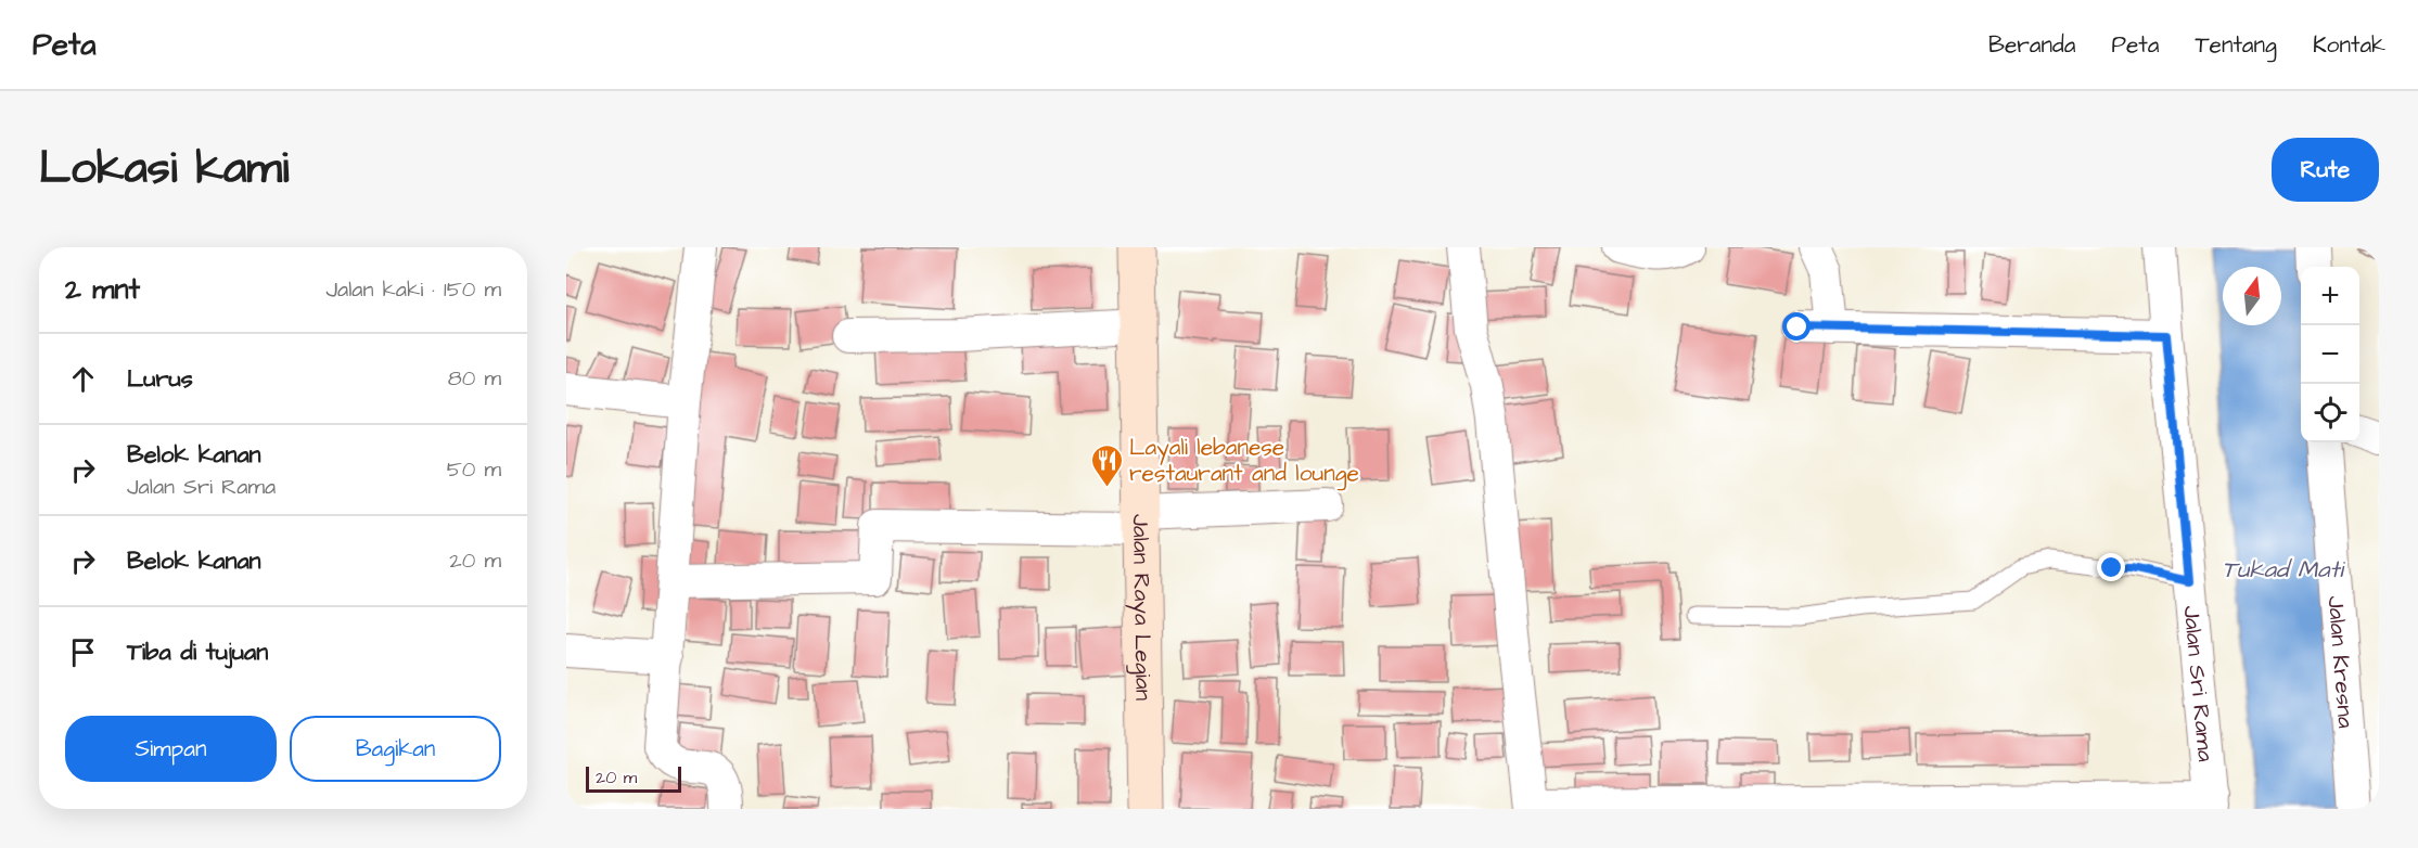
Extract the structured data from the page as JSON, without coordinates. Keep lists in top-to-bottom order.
{
  "streets": {
    "main road": ["Jalan Raya Legian"],
    "street": ["Jalan Kresna", "Jalan Sri Rama"]
  },
  "water": ["Tukad Mati"],
  "places": {
    "restaurant": ["Layali lebanese restaurant and lounge"]
  },
  "scale_bar": "20 m",
  "north": "top",
  "page": {
    "header": "Peta",
    "nav": [
      "Beranda",
      "Peta",
      "Tentang",
      "Kontak"
    ],
    "title": "Lokasi kami",
    "buttons": [
      "Rute",
      ["Simpan", "Bagikan"]
    ],
    "heading": ["2 mnt", "Jalan kaki · 150 m"],
    "map_buttons": ["+", "−"],
    "list": [
      ["Lurus", "80 m"],
      ["Belok kanan", "Jalan Sri Rama", "50 m"],
      ["Belok kanan", "20 m"],
      "Tiba di tujuan"
    ],
    "scale": "20 m"
  }
}
